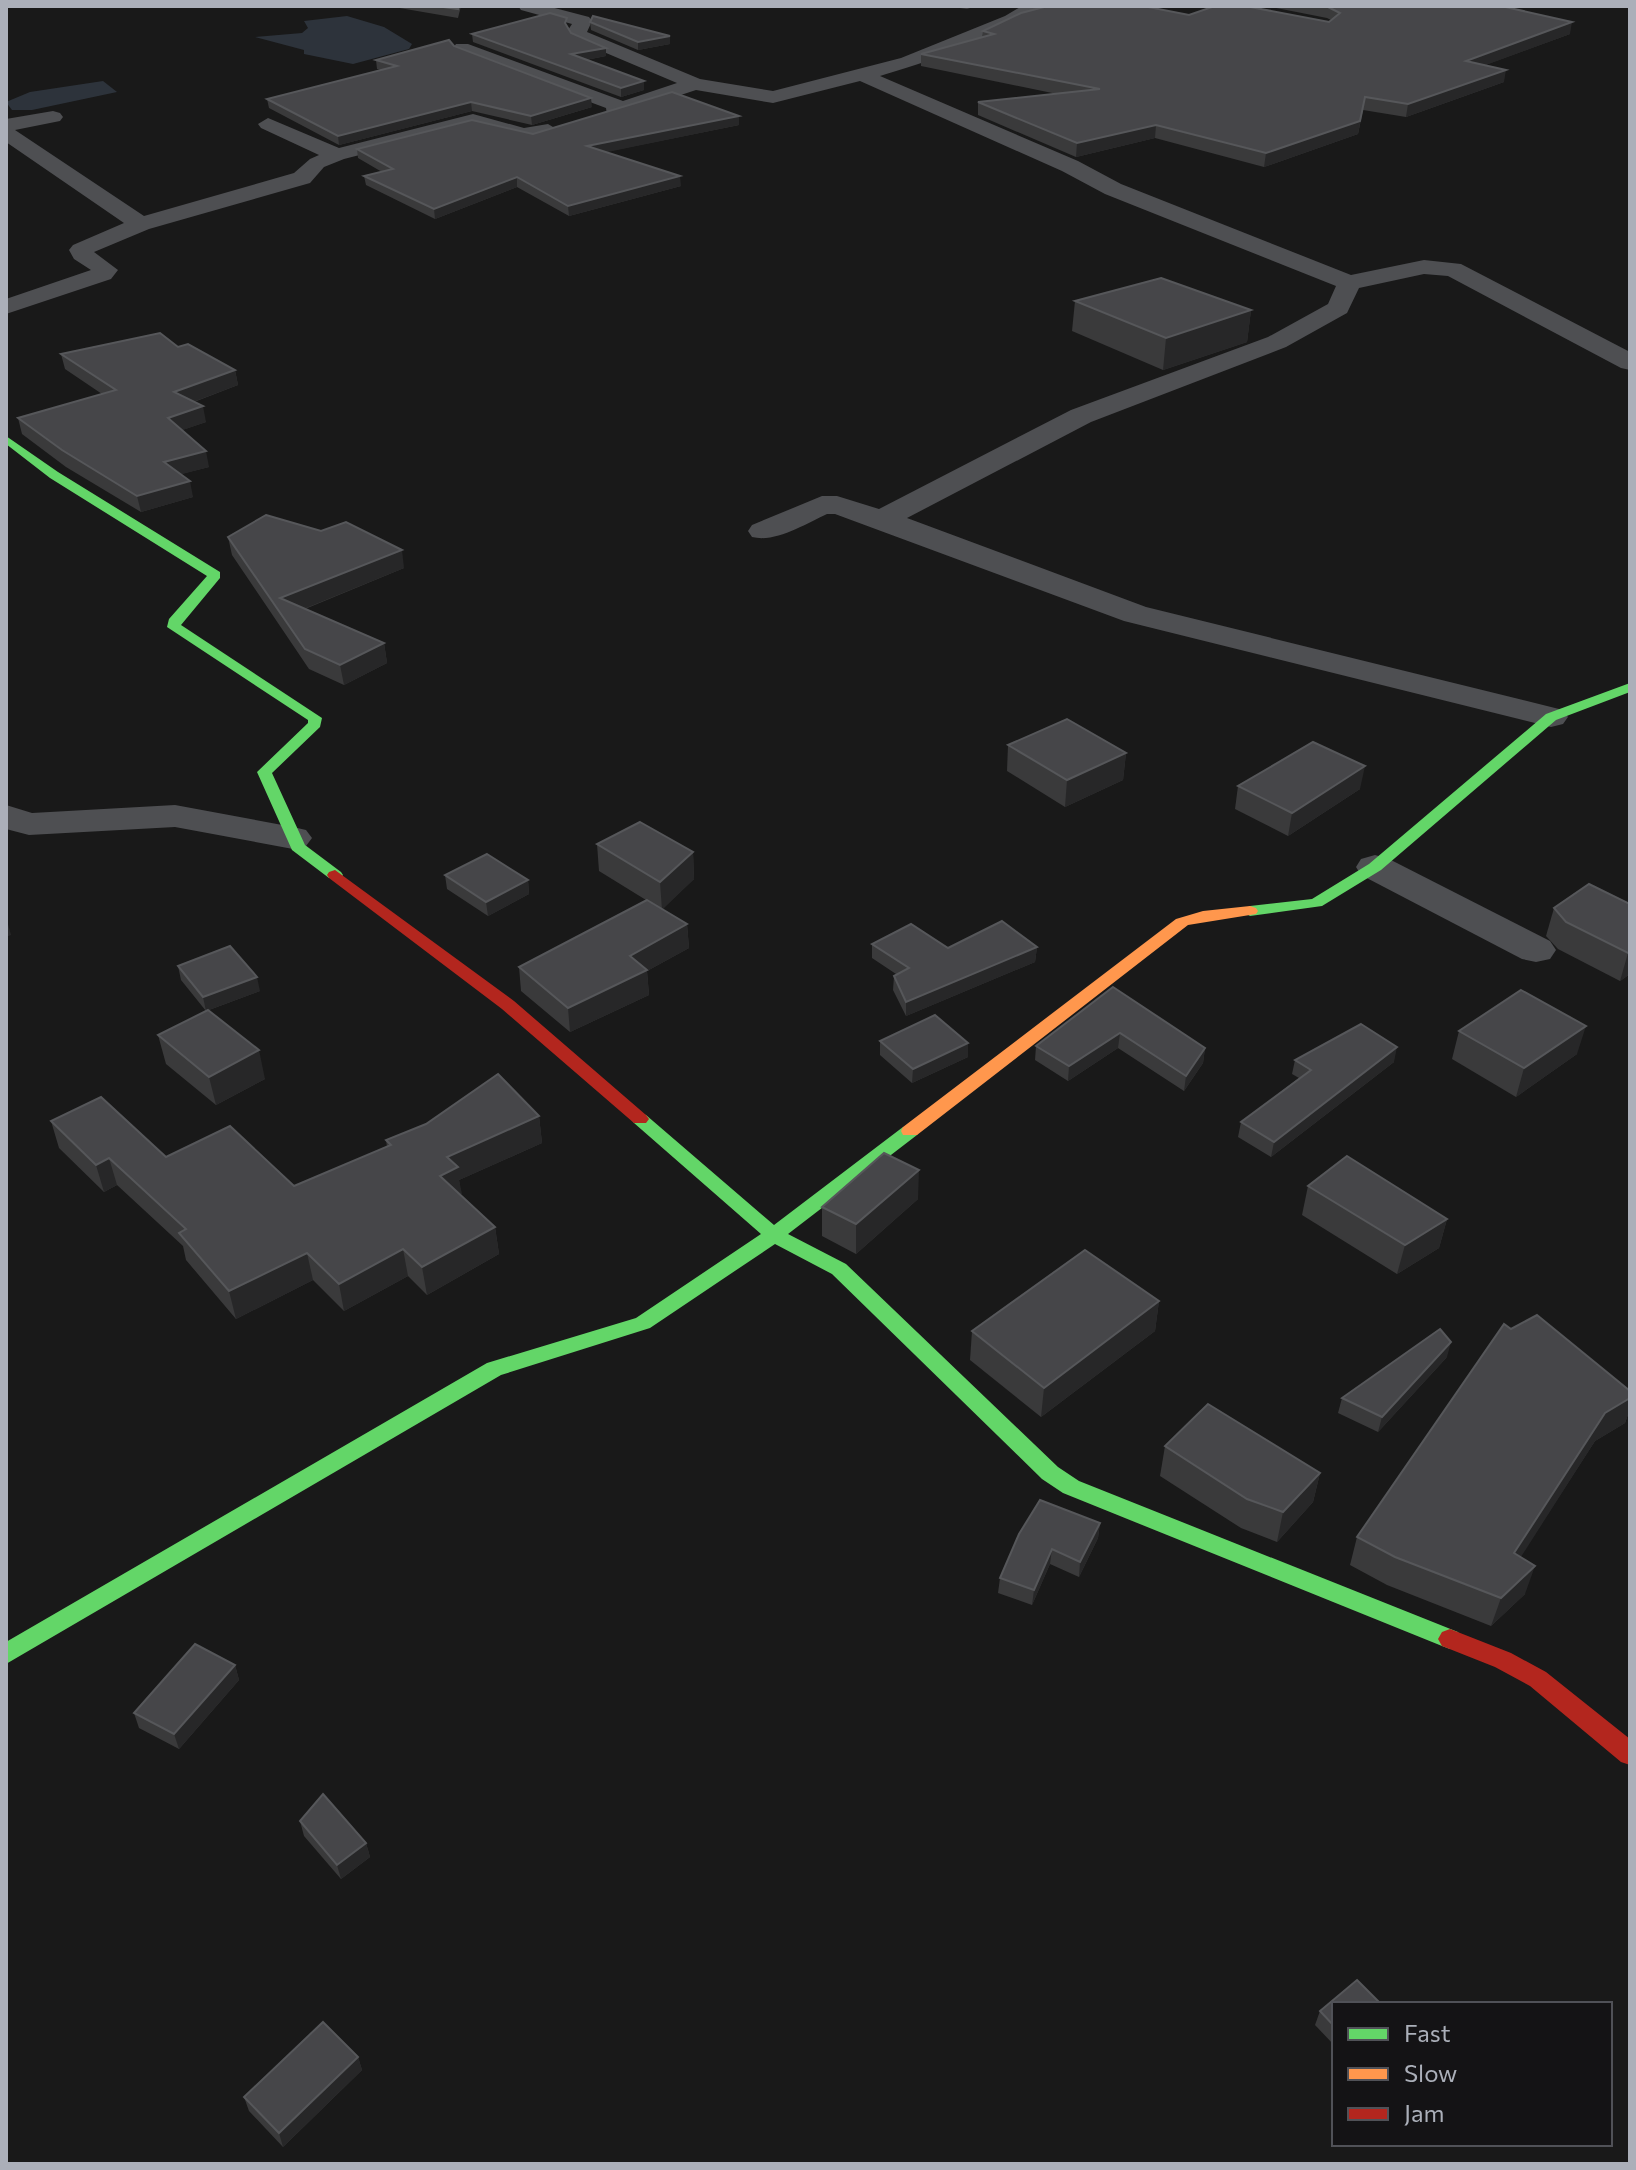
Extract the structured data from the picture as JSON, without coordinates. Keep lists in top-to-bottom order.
{
  "legend": ["Fast", "Slow", "Jam"]
}
